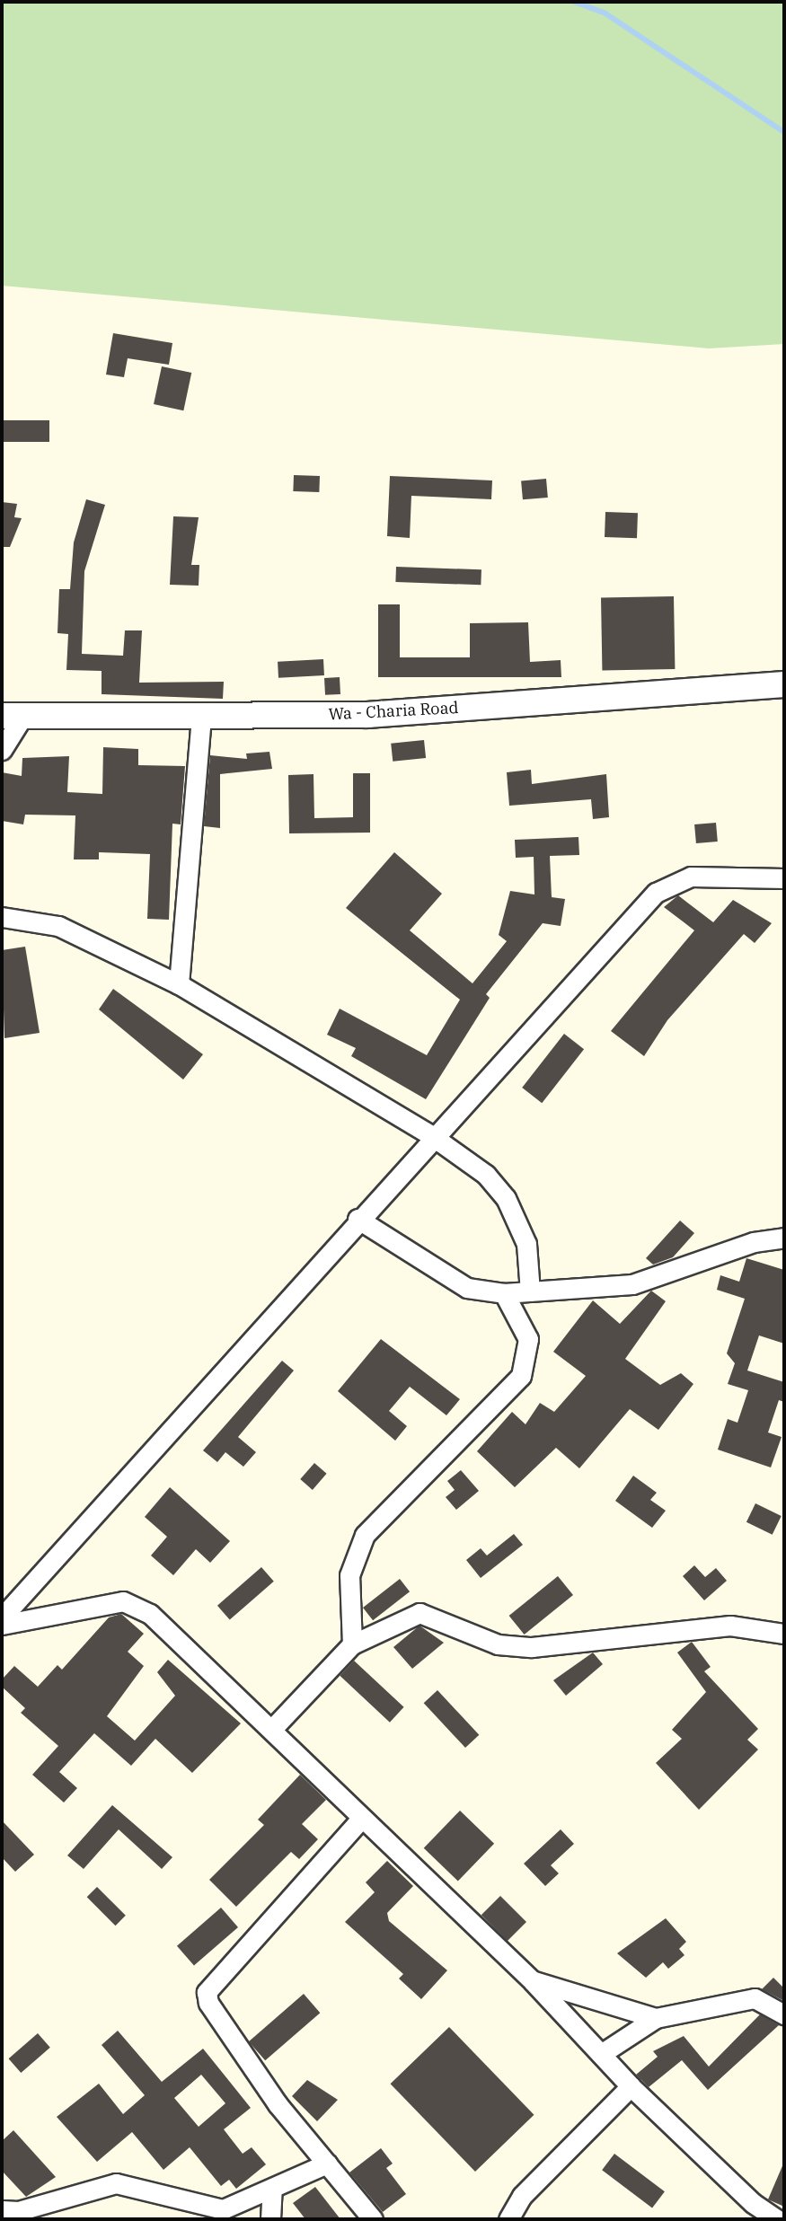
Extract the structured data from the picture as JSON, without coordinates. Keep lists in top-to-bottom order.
{
  "streets": {
    "street": ["Wa - Charia Road"]
  }
}
